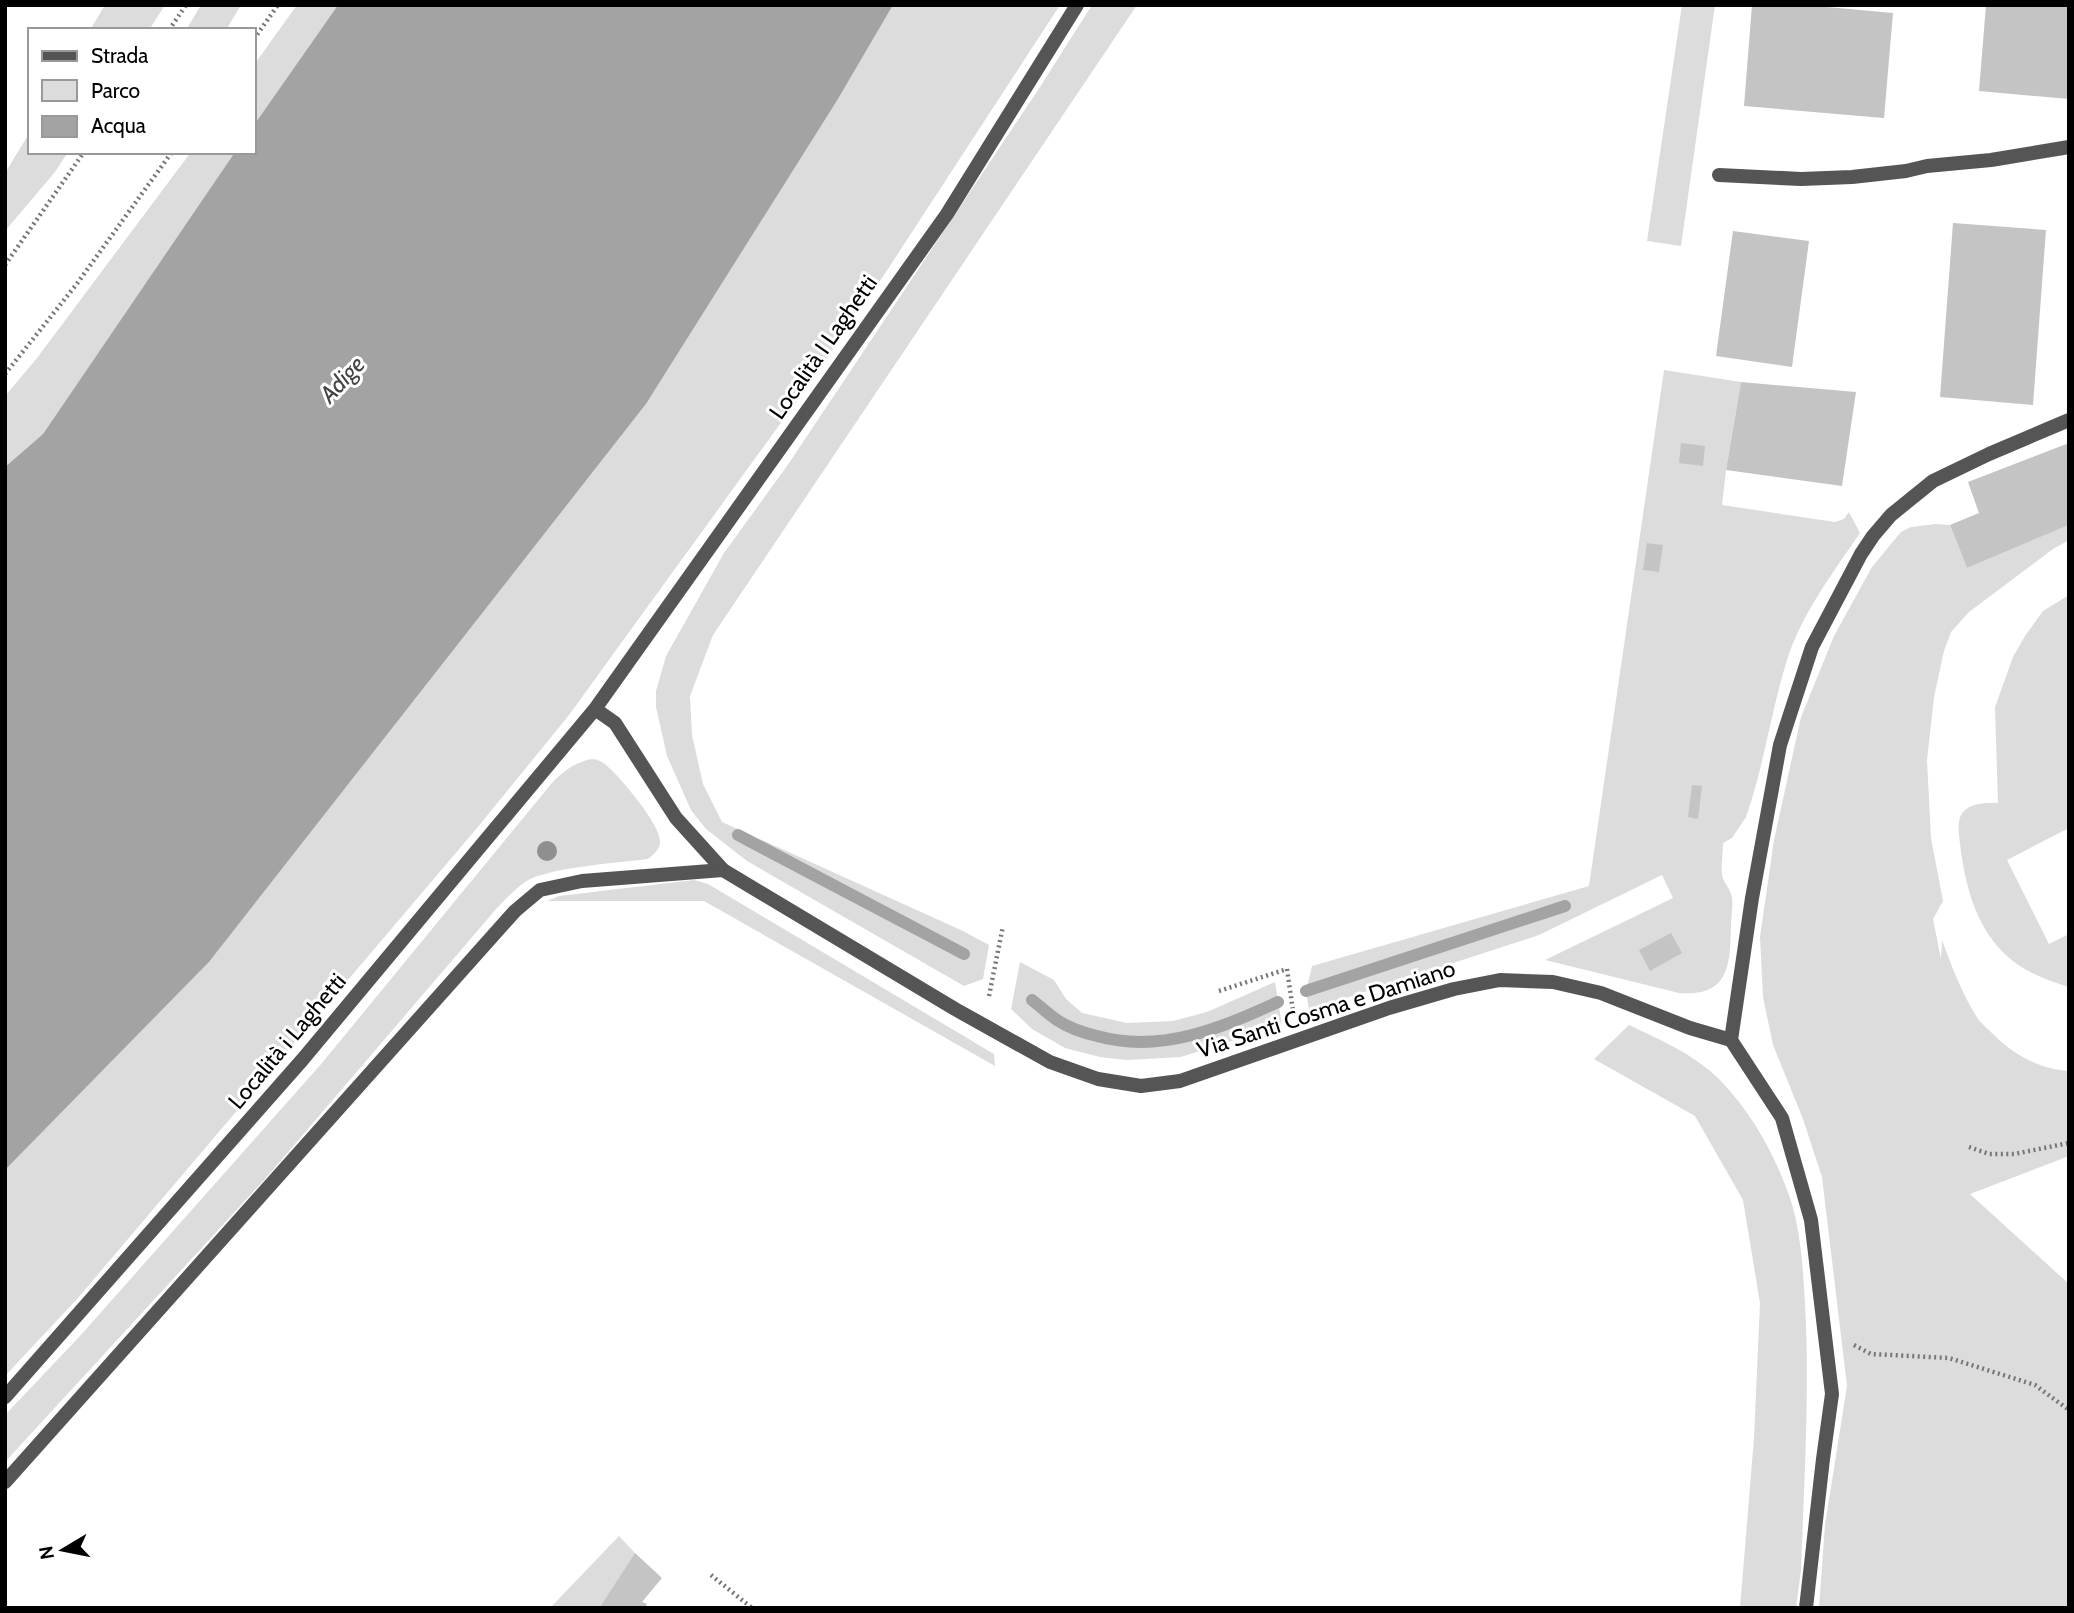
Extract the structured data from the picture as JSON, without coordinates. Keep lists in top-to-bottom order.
{
  "streets": {
    "street": ["Località I Laghetti", "Via Santi Cosma e Damiano", "Località i Laghetti"]
  },
  "crossings": [
    ["Località I Laghetti", "Via Santi Cosma e Damiano"],
    ["Località I Laghetti", "Località i Laghetti"],
    ["Via Santi Cosma e Damiano", "Località i Laghetti"]
  ],
  "water": ["Adige"],
  "legend": ["Strada", "Parco", "Acqua"],
  "north": "left"
}
